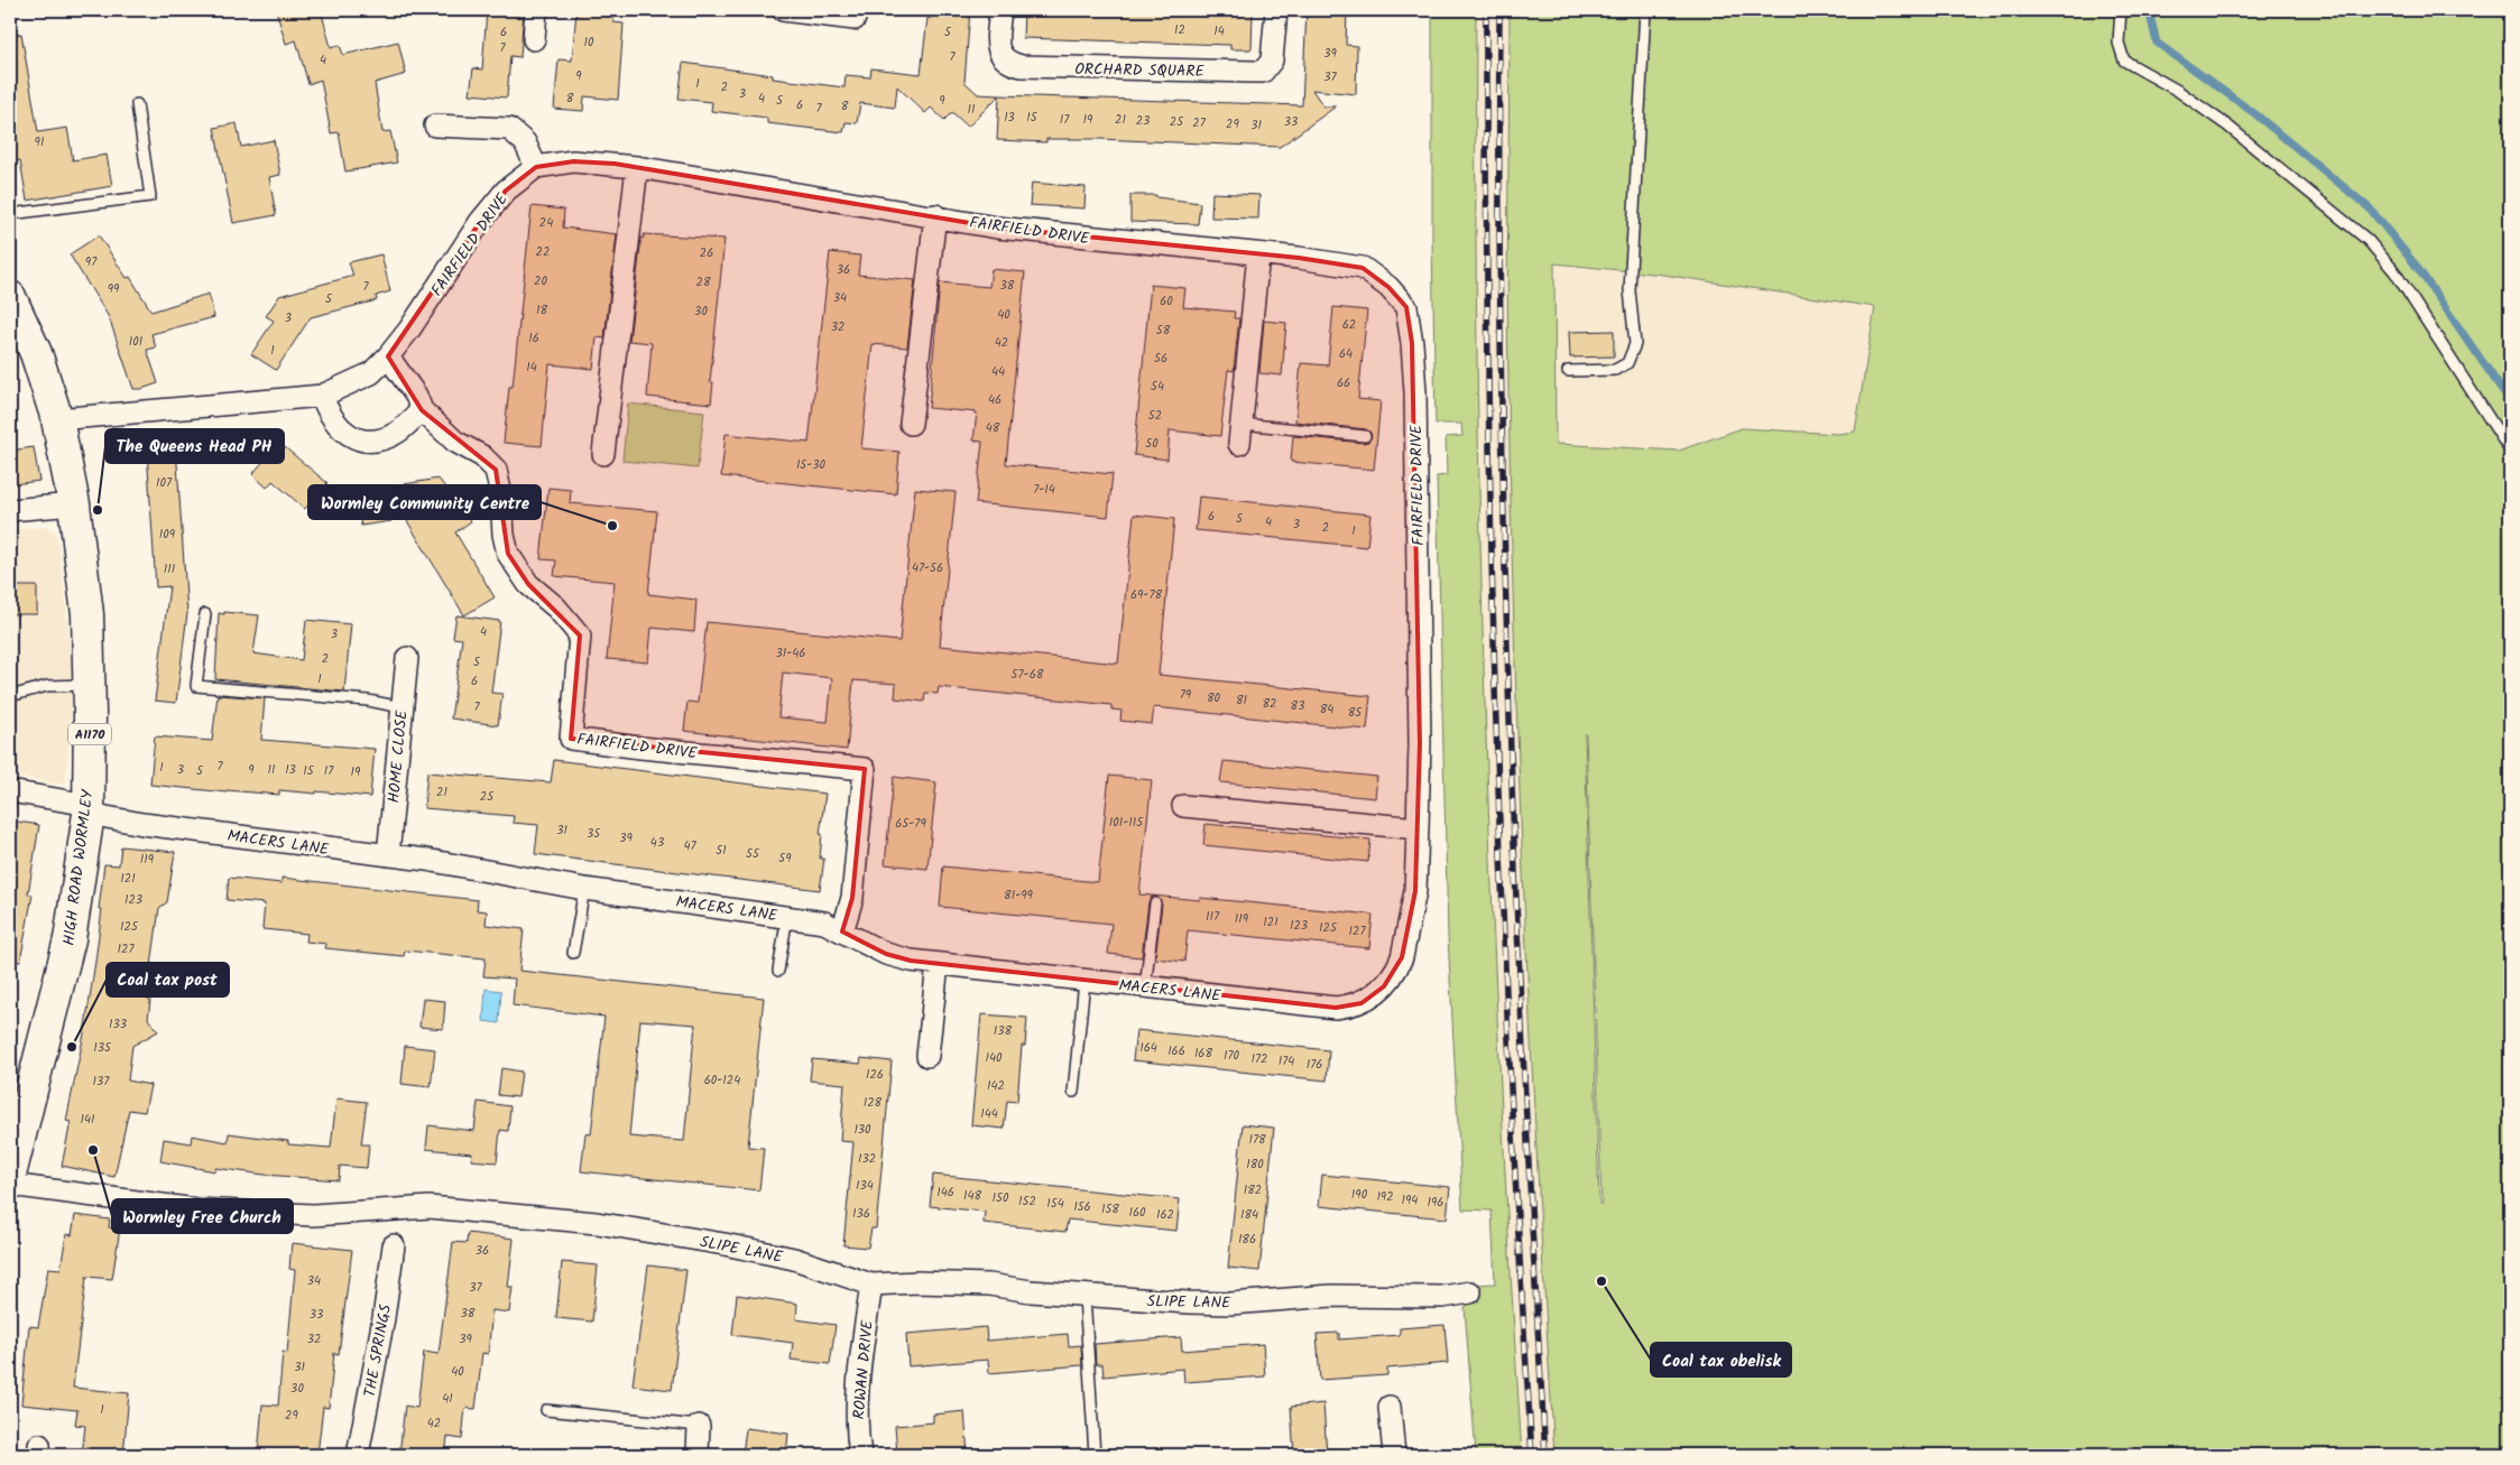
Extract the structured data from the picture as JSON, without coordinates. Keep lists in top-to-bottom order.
{
  "streets": {
    "main road": ["A1170", "HIGH ROAD WORMLEY"],
    "street": [
      "ORCHARD SQUARE",
      "FAIRFIELD DRIVE",
      "HOME CLOSE",
      "MACERS LANE",
      "SLIPE LANE",
      "THE SPRINGS",
      "ROWAN DRIVE"
    ]
  },
  "crossings": [
    ["FAIRFIELD DRIVE", "MACERS LANE"],
    ["FAIRFIELD DRIVE", "HIGH ROAD WORMLEY"],
    ["HOME CLOSE", "MACERS LANE"],
    ["MACERS LANE", "HIGH ROAD WORMLEY"],
    ["SLIPE LANE", "ROWAN DRIVE"]
  ],
  "places": [
    "The Queens Head PH",
    "Wormley Community Centre",
    "Coal tax post",
    "Wormley Free Church",
    "Coal tax obelisk"
  ],
  "house_numbers": [
    "12",
    "14",
    "6",
    "5",
    "10",
    "7",
    "39",
    "7",
    "4",
    "9",
    "37",
    "1",
    "2",
    "3",
    "8",
    "4",
    "5",
    "9",
    "6",
    "8",
    "7",
    "11",
    "13",
    "15",
    "17",
    "19",
    "21",
    "23",
    "25",
    "33",
    "27",
    "29",
    "31",
    "91",
    "24",
    "22",
    "26",
    "97",
    "36",
    "20",
    "28",
    "38",
    "7",
    "99",
    "34",
    "5",
    "60",
    "18",
    "30",
    "40",
    "3",
    "62",
    "32",
    "58",
    "16",
    "101",
    "42",
    "1",
    "64",
    "56",
    "14",
    "44",
    "66",
    "54",
    "46",
    "52",
    "48",
    "50",
    "15-30",
    "107",
    "7-14",
    "6",
    "5",
    "4",
    "3",
    "2",
    "1",
    "109",
    "47-56",
    "111",
    "69-78",
    "4",
    "3",
    "31-46",
    "2",
    "5",
    "57-68",
    "1",
    "6",
    "79",
    "80",
    "81",
    "82",
    "83",
    "7",
    "84",
    "85",
    "7",
    "1",
    "3",
    "9",
    "11",
    "13",
    "5",
    "15",
    "17",
    "19",
    "21",
    "25",
    "101-115",
    "65-79",
    "31",
    "35",
    "39",
    "43",
    "47",
    "51",
    "55",
    "59",
    "119",
    "121",
    "81-99",
    "123",
    "117",
    "119",
    "121",
    "123",
    "125",
    "125",
    "127",
    "127",
    "133",
    "138",
    "135",
    "164",
    "166",
    "168",
    "170",
    "140",
    "172",
    "174",
    "176",
    "126",
    "60-124",
    "137",
    "142",
    "128",
    "144",
    "141",
    "130",
    "178",
    "132",
    "180",
    "134",
    "182",
    "146",
    "190",
    "148",
    "192",
    "150",
    "194",
    "152",
    "196",
    "154",
    "156",
    "158",
    "160",
    "136",
    "162",
    "184",
    "186",
    "36",
    "34",
    "37",
    "38",
    "33",
    "32",
    "39",
    "31",
    "40",
    "30",
    "41",
    "1",
    "29",
    "42"
  ]
}
